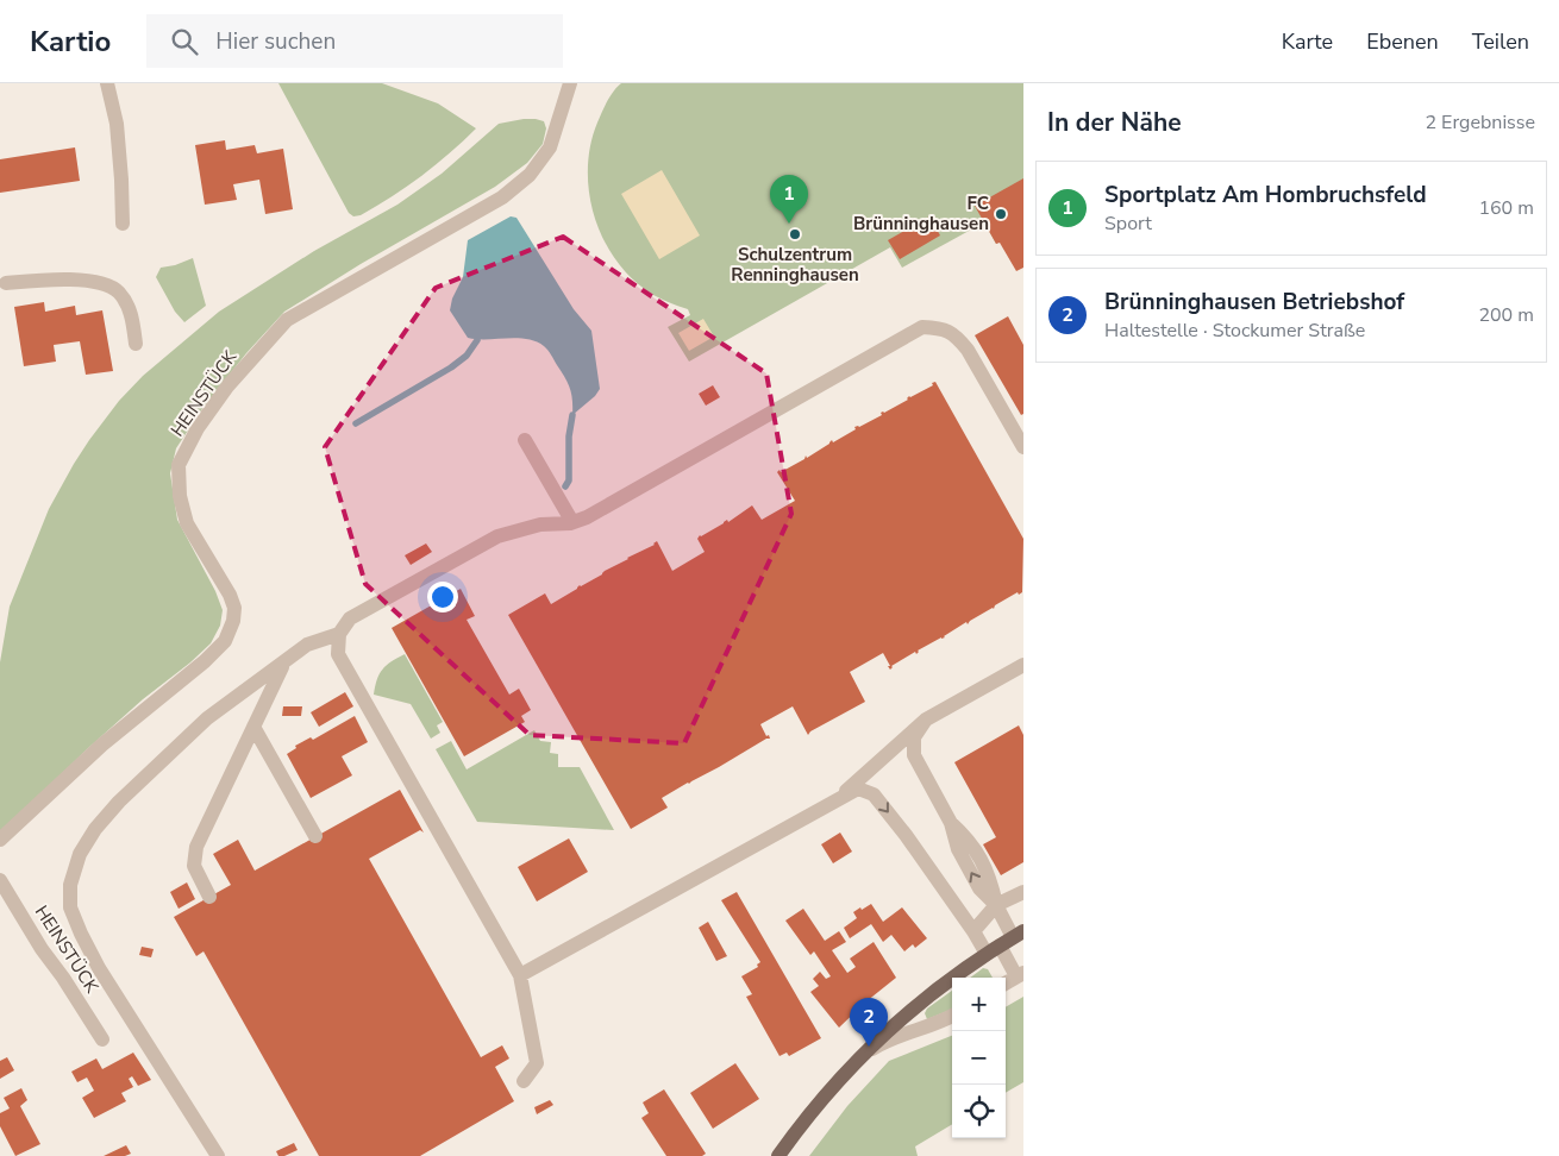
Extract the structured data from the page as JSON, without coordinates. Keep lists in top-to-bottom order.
{
  "streets": {
    "street": ["HEINSTÜCK"]
  },
  "places": ["FC Brünninghausen", "Schulzentrum Renninghausen"],
  "page": {
    "header": "Kartio",
    "search": "Hier suchen",
    "nav": ["Karte", "Ebenen", "Teilen"],
    "heading": ["In der Nähe", "2 Ergebnisse"],
    "list": [
      {
        "mark": "1",
        "name": "Sportplatz Am Hombruchsfeld",
        "note": "Sport",
        "value": "160 m"
      },
      {
        "mark": "2",
        "name": "Brünninghausen Betriebshof",
        "note": "Haltestelle · Stockumer Straße",
        "value": "200 m"
      }
    ],
    "pins": ["1", "2"],
    "map_buttons": ["+", "−"]
  }
}
